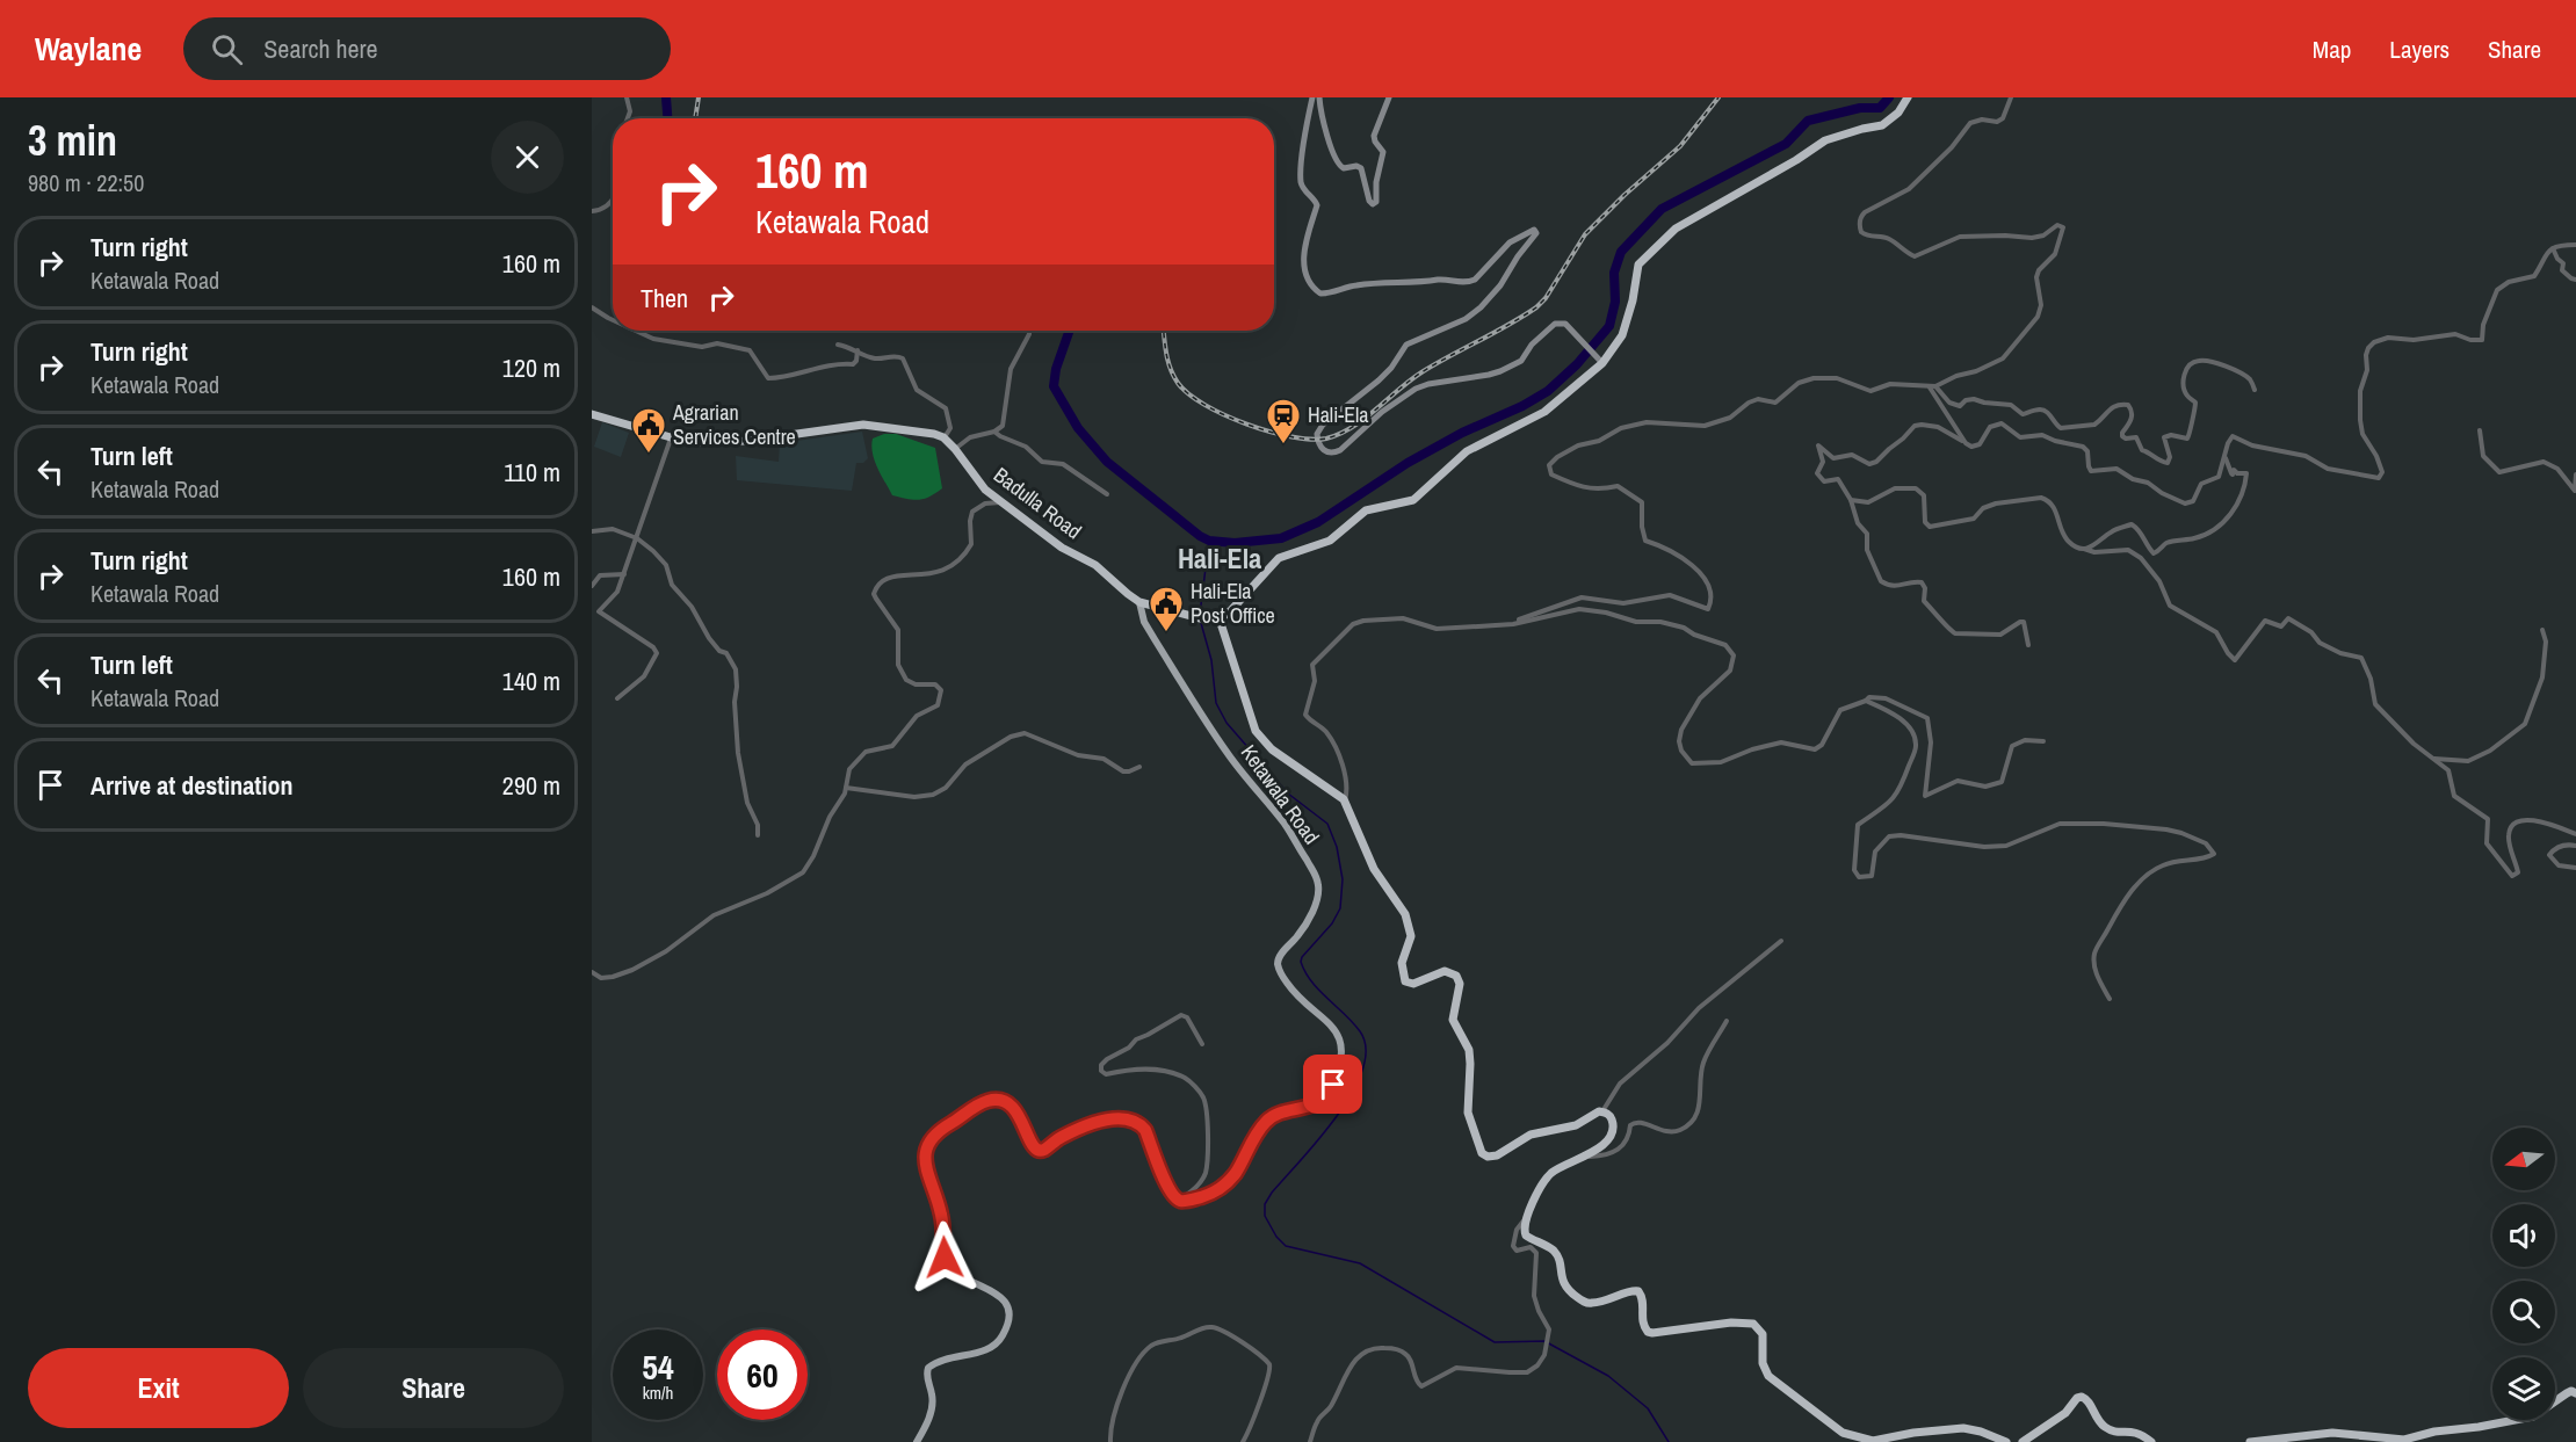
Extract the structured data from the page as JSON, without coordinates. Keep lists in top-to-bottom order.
{
  "streets": {
    "highway": ["Badulla Road"],
    "main road": ["Ketawala Road"]
  },
  "crossings": [
    ["Badulla Road", "Ketawala Road"]
  ],
  "districts": ["Hali-Ela"],
  "places": {
    "station": ["Hali-Ela"],
    "public building": ["Agrarian Services Centre", "Hali-Ela Post Office"]
  },
  "north": "left",
  "page": {
    "header": "Waylane",
    "search": "Search here",
    "nav": ["Map", "Layers", "Share"],
    "heading": ["3 min", "980 m · 22:50"],
    "turn": ["160 m", "Ketawala Road"],
    "list": [
      {
        "name": "Turn right",
        "note": "Ketawala Road",
        "value": "160 m"
      },
      {
        "name": "Turn right",
        "note": "Ketawala Road",
        "value": "120 m"
      },
      {
        "name": "Turn left",
        "note": "Ketawala Road",
        "value": "110 m"
      },
      {
        "name": "Turn right",
        "note": "Ketawala Road",
        "value": "160 m"
      },
      {
        "name": "Turn left",
        "note": "Ketawala Road",
        "value": "140 m"
      },
      {
        "name": "Arrive at destination",
        "value": "290 m"
      }
    ],
    "then": "Then",
    "speed": "54 km/h",
    "limit": "60",
    "buttons": ["Exit", "Share"]
  }
}
